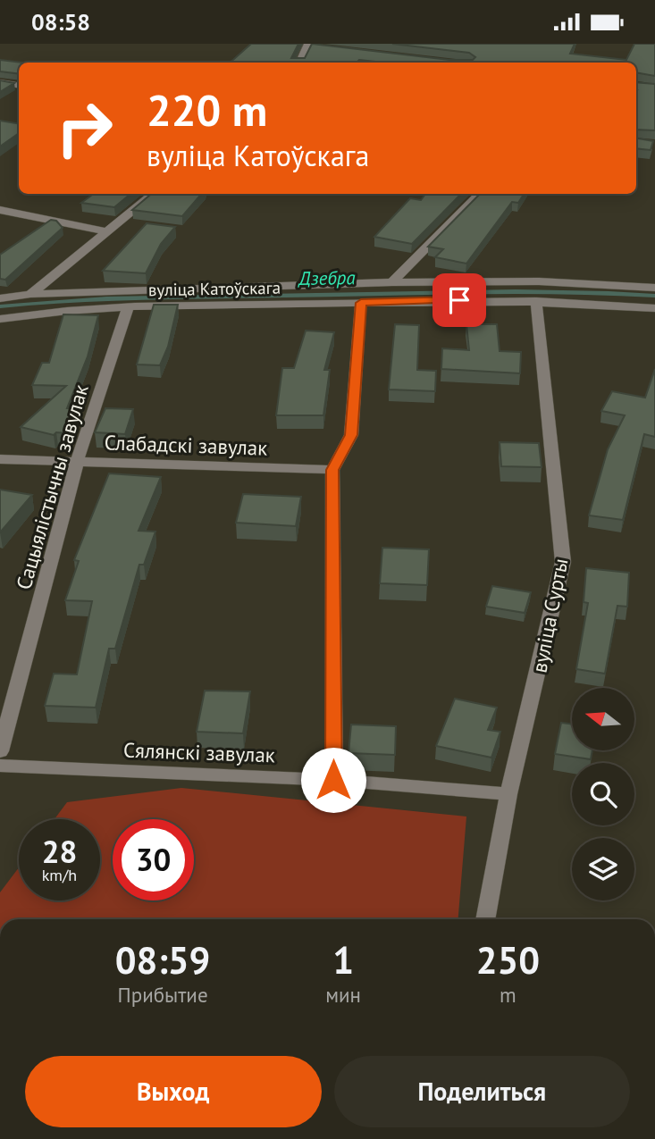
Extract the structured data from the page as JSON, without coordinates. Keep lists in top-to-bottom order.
{
  "streets": {
    "street": [
      "вуліца Катоўскага",
      "Слабадскі завулак",
      "Сацыялістычны завулак",
      "вуліца Сурты",
      "Сялянскі завулак"
    ]
  },
  "crossings": [
    ["вуліца Катоўскага", "Сацыялістычны завулак"],
    ["вуліца Катоўскага", "вуліца Сурты"],
    ["Слабадскі завулак", "Сацыялістычны завулак"],
    ["вуліца Сурты", "Сялянскі завулак"]
  ],
  "water": ["Дзебра"],
  "north": "left",
  "page": {
    "status": "08:58",
    "turn": ["220 m", "вуліца Катоўскага"],
    "speed": "28 km/h",
    "limit": "30",
    "eta": [
      "08:59",
      "Прибытие",
      "1",
      "мин",
      "250",
      "m"
    ],
    "buttons": ["Выход", "Поделиться"]
  }
}
